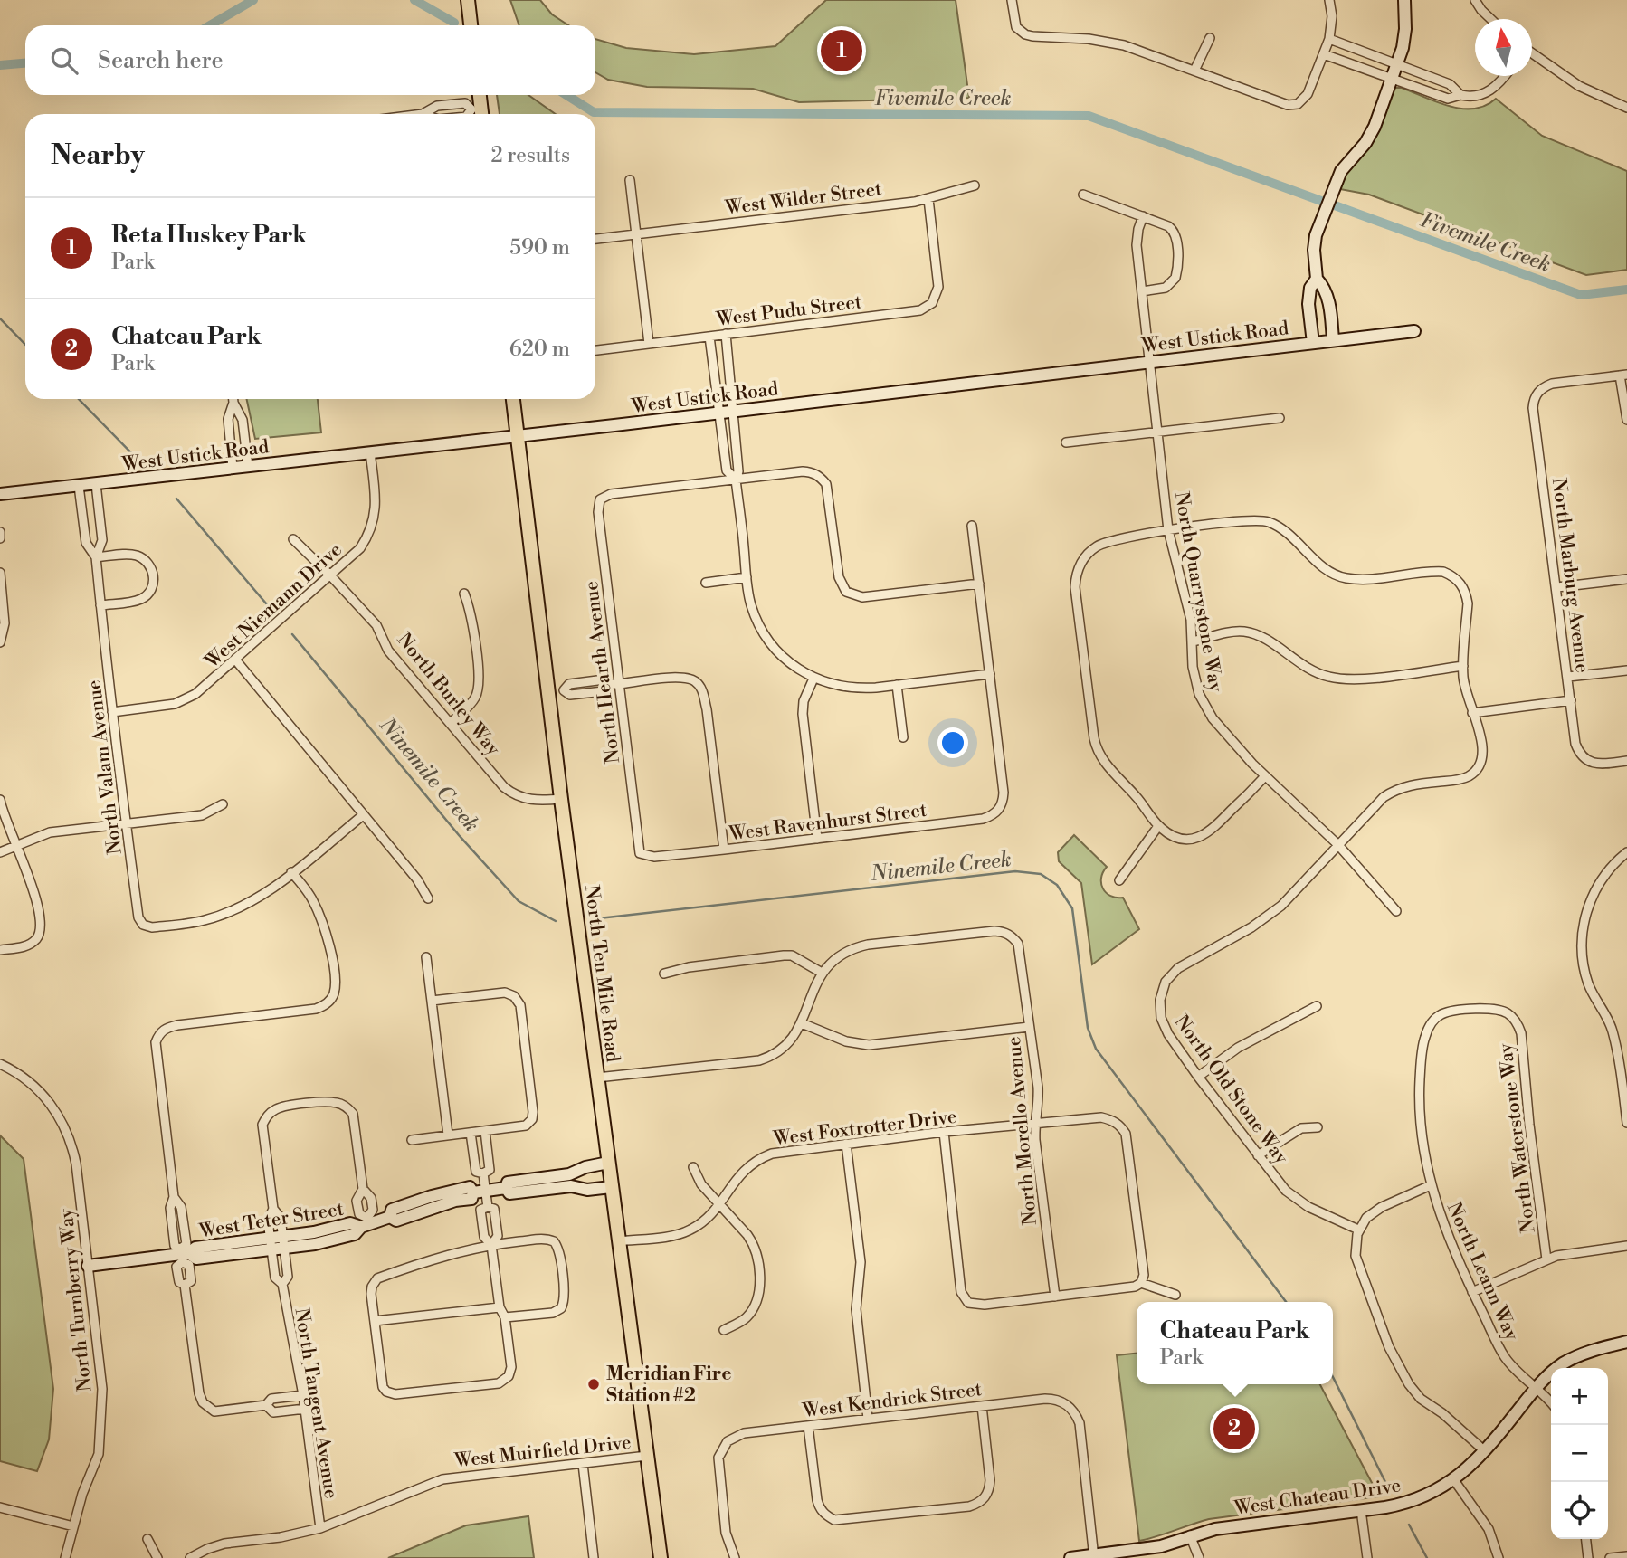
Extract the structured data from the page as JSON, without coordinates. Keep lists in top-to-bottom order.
{
  "streets": {
    "main road": ["North Ten Mile Road"],
    "street": [
      "West Wilder Street",
      "West Pudu Street",
      "West Ustick Road",
      "North Marburg Avenue",
      "North Quarrystone Way",
      "West Niemann Drive",
      "North Hearth Avenue",
      "North Burley Way",
      "North Valam Avenue",
      "West Ravenhurst Street",
      "North Old Stone Way",
      "West Foxtrotter Drive",
      "North Morello Avenue",
      "North Waterstone Way",
      "West Teter Street",
      "North Leann Way",
      "North Turnberry Way",
      "West Kendrick Street",
      "North Tangent Avenue",
      "West Muirfield Drive",
      "West Chateau Drive"
    ]
  },
  "crossings": [
    ["West Wilder Street", "West Pudu Street"],
    ["West Ustick Road", "North Quarrystone Way"],
    ["West Ustick Road", "West Niemann Drive"],
    ["West Ustick Road", "North Valam Avenue"],
    ["West Ustick Road", "North Ten Mile Road"],
    ["North Quarrystone Way", "North Old Stone Way"],
    ["West Niemann Drive", "North Burley Way"],
    ["West Niemann Drive", "North Valam Avenue"],
    ["North Hearth Avenue", "West Ravenhurst Street"],
    ["North Burley Way", "North Ten Mile Road"],
    ["North Ten Mile Road", "West Foxtrotter Drive"],
    ["North Ten Mile Road", "West Teter Street"],
    ["North Ten Mile Road", "West Muirfield Drive"],
    ["West Foxtrotter Drive", "North Morello Avenue"],
    ["North Waterstone Way", "North Leann Way"],
    ["West Teter Street", "North Turnberry Way"],
    ["West Teter Street", "North Tangent Avenue"],
    ["North Leann Way", "West Chateau Drive"],
    ["West Kendrick Street", "West Chateau Drive"],
    ["North Tangent Avenue", "West Muirfield Drive"]
  ],
  "water": ["Fivemile Creek", "Ninemile Creek"],
  "places": ["Meridian Fire Station #2"],
  "north": "top",
  "page": {
    "search": "Search here",
    "pins": ["1", "2"],
    "heading": ["Nearby", "2 results"],
    "list": [
      {
        "mark": "1",
        "name": "Reta Huskey Park",
        "note": "Park",
        "value": "590 m"
      },
      {
        "mark": "2",
        "name": "Chateau Park",
        "note": "Park",
        "value": "620 m"
      }
    ],
    "popup": ["Chateau Park", "Park"],
    "map_buttons": ["+", "−"]
  }
}
